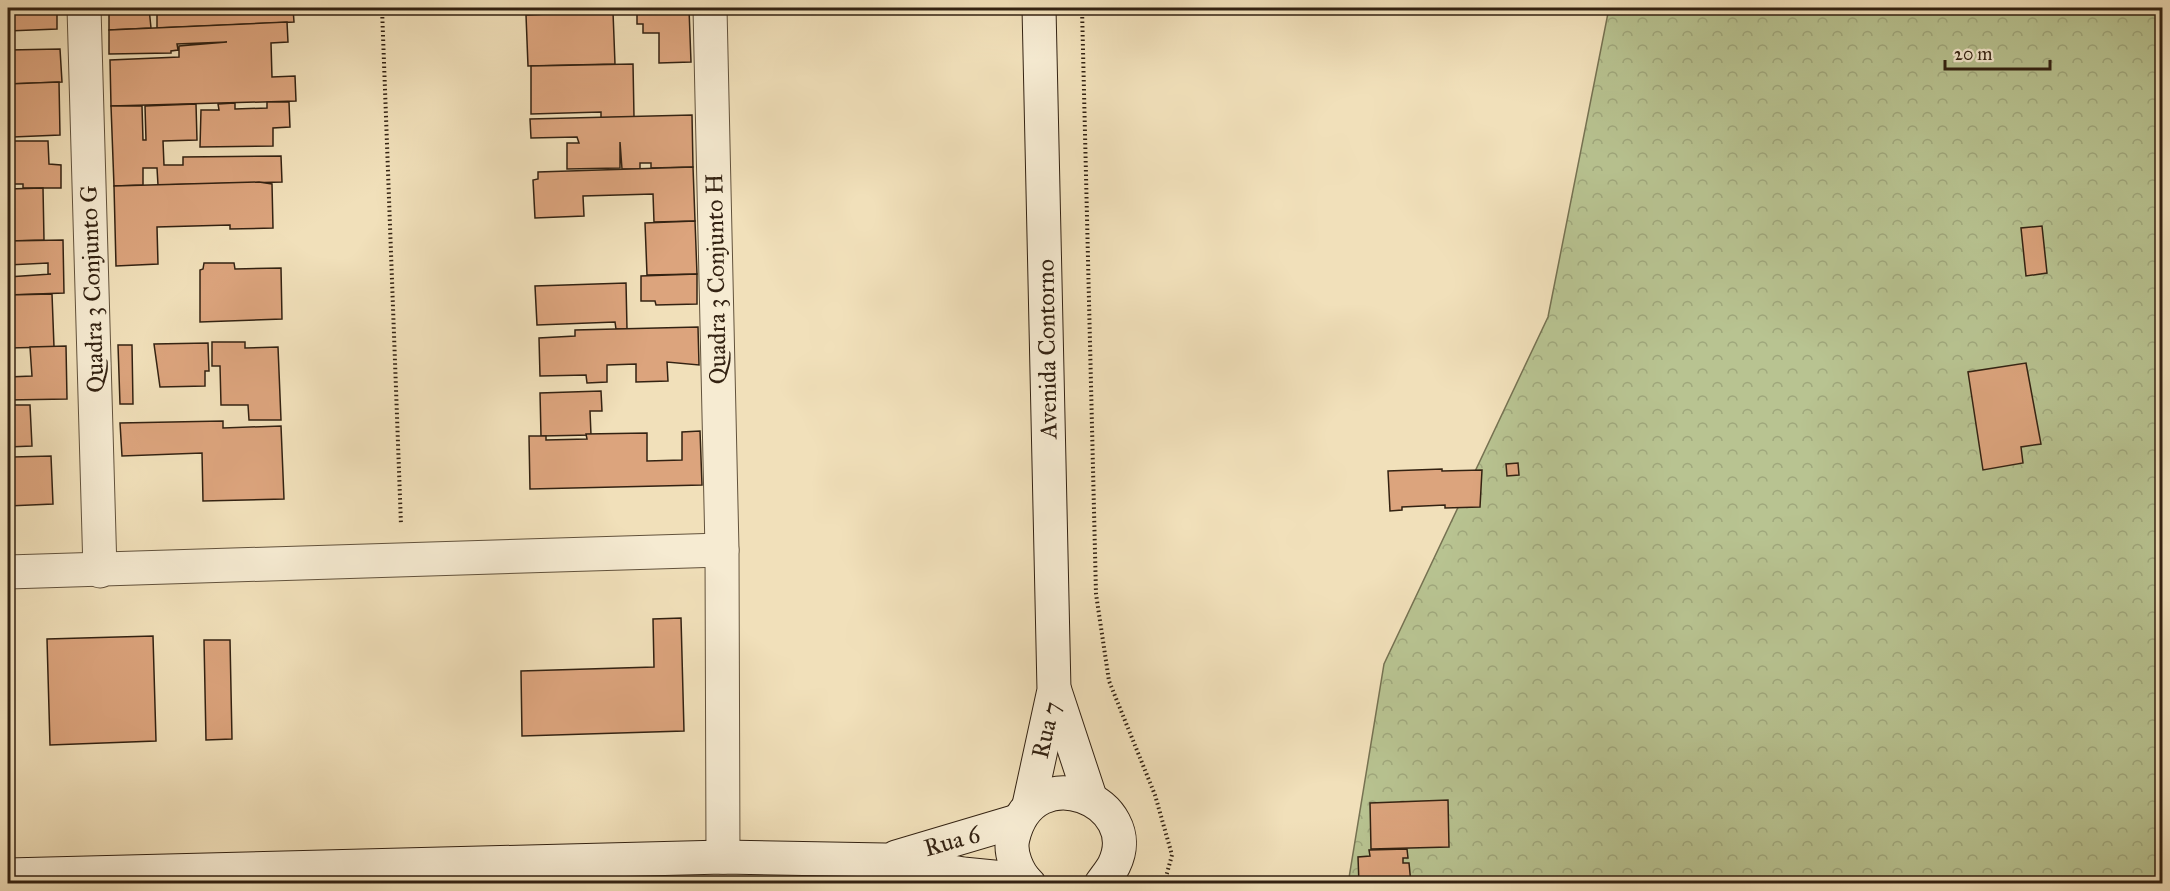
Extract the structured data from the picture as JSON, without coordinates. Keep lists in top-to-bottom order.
{
  "streets": {
    "street": [
      "Quadra 3 Conjunto H",
      "Quadra 3 Conjunto G",
      "Avenida Contorno",
      "Rua 7",
      "Rua 6"
    ]
  },
  "crossings": [
    ["Quadra 3 Conjunto H", "Rua 6"],
    ["Avenida Contorno", "Rua 7"],
    ["Rua 7", "Rua 6"]
  ],
  "scale_bar": "20 m"
}
